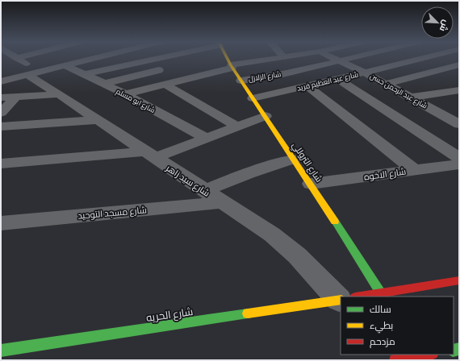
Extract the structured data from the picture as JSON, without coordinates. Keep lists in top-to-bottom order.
{
  "streets": {
    "street": [
      "شارع الزلازل",
      "شارع عبد العظيم فريد",
      "شارع عبد الرحمن حسن",
      "شارع ابو مسلم",
      "شارع التروللي",
      "شارع الاخوه",
      "شارع سيد زاهر",
      "شارع مسجد التوحيد",
      "شارع الحريه"
    ]
  },
  "crossings": [
    ["شارع الزلازل", "شارع عبد الرحمن حسن"],
    ["شارع الزلازل", "شارع التروللي"],
    ["شارع عبد العظيم فريد", "شارع عبد الرحمن حسن"],
    ["شارع عبد العظيم فريد", "شارع التروللي"],
    ["شارع التروللي", "شارع الاخوه"],
    ["شارع التروللي", "شارع الحريه"],
    ["شارع سيد زاهر", "شارع مسجد التوحيد"]
  ],
  "legend": ["سالك", "بطيء", "مزدحم"],
  "north": "bottom right"
}
